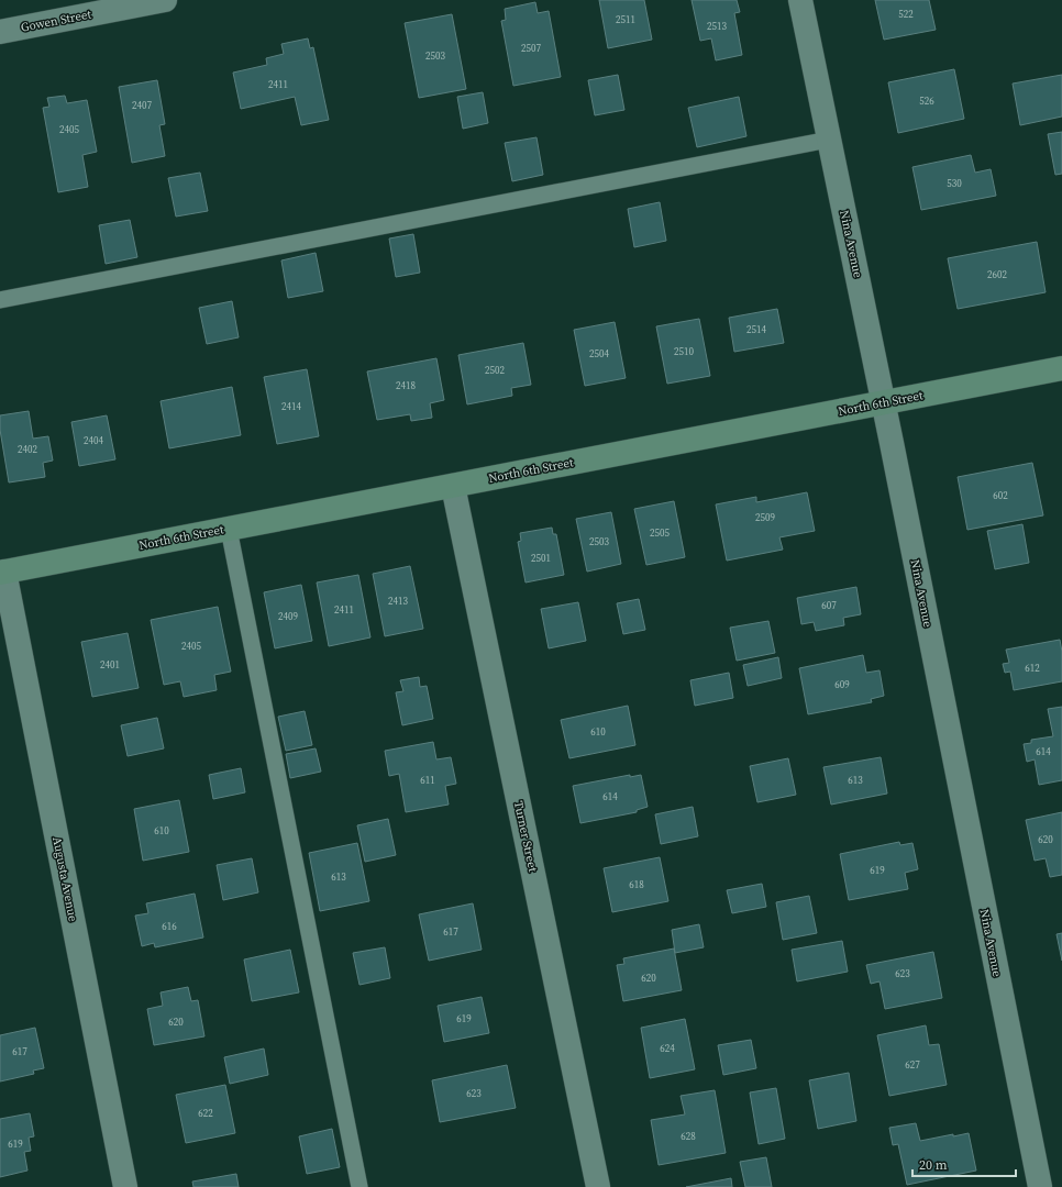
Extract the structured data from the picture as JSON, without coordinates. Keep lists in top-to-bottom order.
{
  "streets": {
    "main road": ["North 6th Street"],
    "street": [
      "Gowen Street",
      "Nina Avenue",
      "Turner Street",
      "Augusta Avenue"
    ]
  },
  "crossings": [
    ["Nina Avenue", "North 6th Street"],
    ["North 6th Street", "Turner Street"],
    ["North 6th Street", "Augusta Avenue"]
  ],
  "house_numbers": [
    "522",
    "2511",
    "2513",
    "2507",
    "2503",
    "2411",
    "526",
    "2407",
    "2405",
    "530",
    "2602",
    "2514",
    "2510",
    "2504",
    "2502",
    "2418",
    "2414",
    "2404",
    "2402",
    "602",
    "2509",
    "2505",
    "2503",
    "2501",
    "2413",
    "607",
    "2411",
    "2409",
    "2405",
    "2401",
    "612",
    "609",
    "610",
    "614",
    "611",
    "613",
    "614",
    "610",
    "620",
    "619",
    "613",
    "618",
    "616",
    "617",
    "623",
    "620",
    "619",
    "620",
    "624",
    "617",
    "627",
    "623",
    "622",
    "628",
    "619"
  ],
  "scale_bar": "20 m"
}
